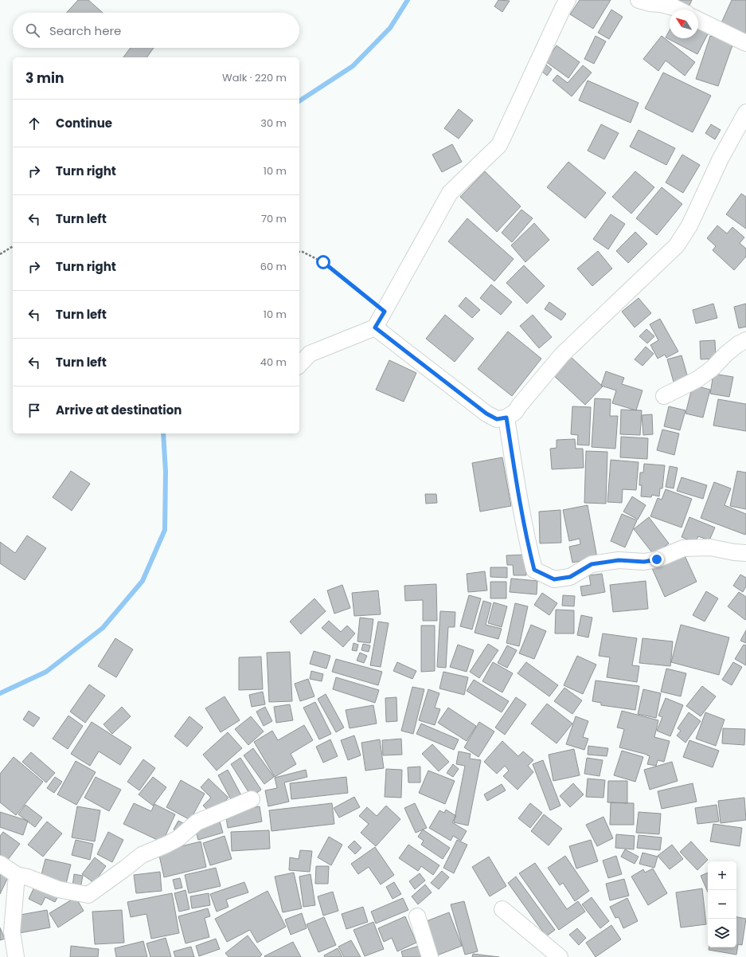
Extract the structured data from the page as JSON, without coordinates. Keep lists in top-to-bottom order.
{
  "north": "top left",
  "page": {
    "search": "Search here",
    "heading": ["3 min", "Walk · 220 m"],
    "list": [
      ["Continue", "30 m"],
      ["Turn right", "10 m"],
      ["Turn left", "70 m"],
      ["Turn right", "60 m"],
      ["Turn left", "10 m"],
      ["Turn left", "40 m"],
      "Arrive at destination"
    ],
    "map_buttons": ["+", "−"]
  }
}
